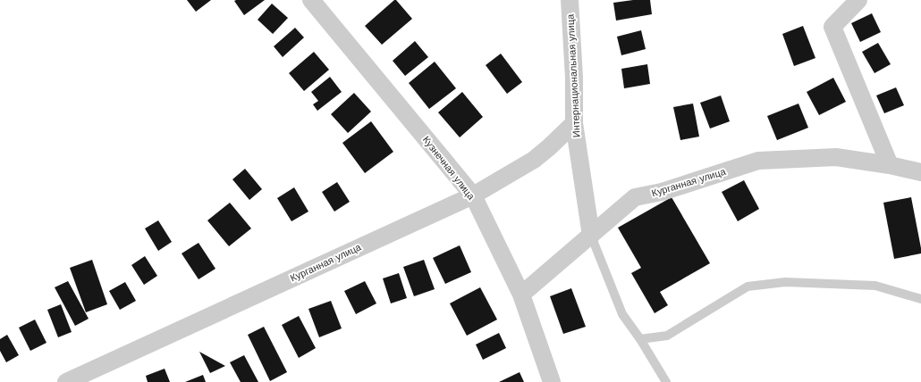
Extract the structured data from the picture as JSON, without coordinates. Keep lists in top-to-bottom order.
{
  "streets": {
    "street": ["Интернациональная улица", "Кузнечная улица", "Курганная улица"]
  },
  "crossings": [
    ["Интернациональная улица", "Курганная улица"],
    ["Кузнечная улица", "Курганная улица"]
  ]
}
